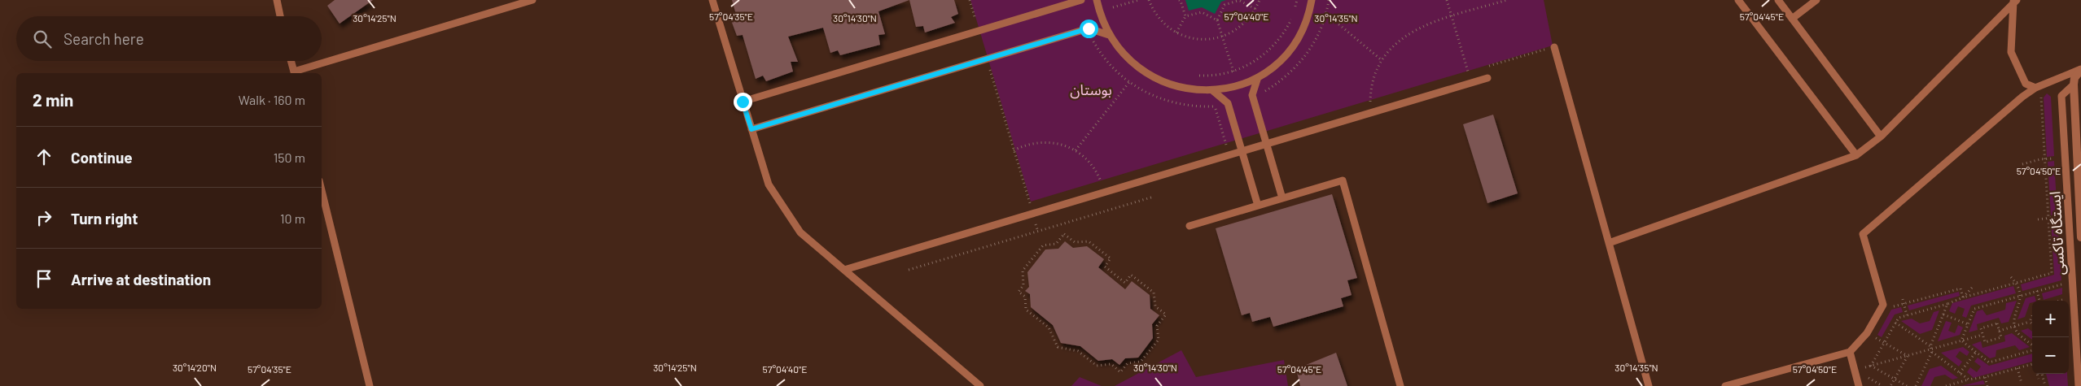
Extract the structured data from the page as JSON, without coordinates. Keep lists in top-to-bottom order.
{
  "streets": {
    "lane": ["ایستگاه تاکسی"]
  },
  "parks": ["بوستان"],
  "page": {
    "search": "Search here",
    "heading": ["2 min", "Walk · 160 m"],
    "list": [
      ["Continue", "150 m"],
      ["Turn right", "10 m"],
      "Arrive at destination"
    ],
    "map_buttons": ["+", "−"]
  },
  "coordinates": [
    "57°04'45\"E",
    "57°04'35\"E",
    "57°04'40\"E",
    "30°14'25\"N",
    "30°14'30\"N",
    "30°14'35\"N",
    "57°04'50\"E",
    "30°14'20\"N"
  ]
}
